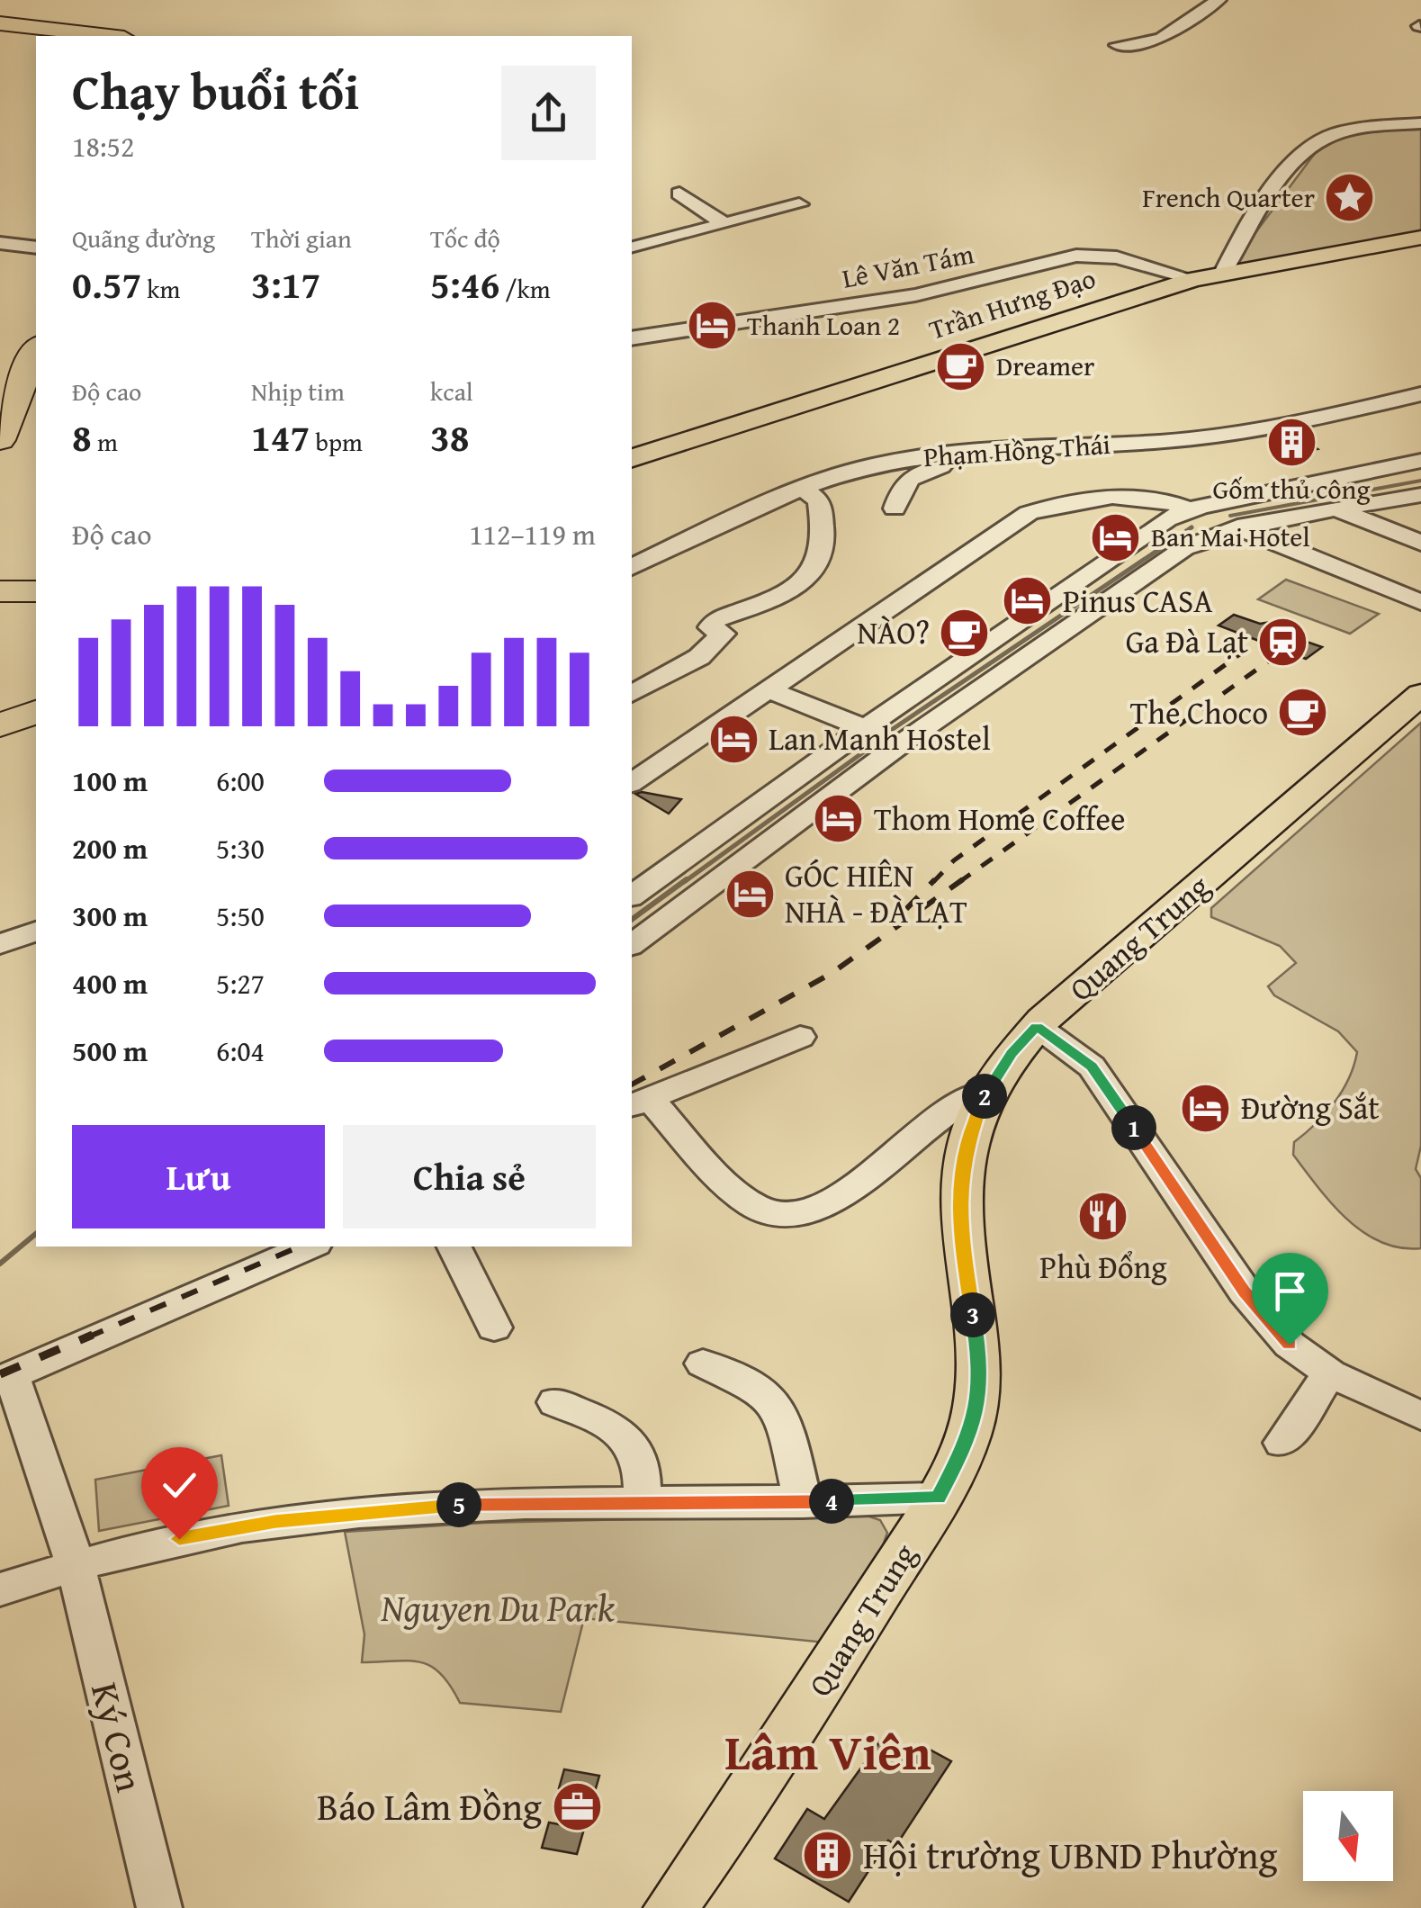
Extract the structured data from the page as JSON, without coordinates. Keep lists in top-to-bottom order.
{
  "streets": {
    "main road": ["Trần Hưng Đạo", "Quang Trung"],
    "street": ["Lê Văn Tám", "Phạm Hồng Thái", "Ký Con"]
  },
  "crossings": [
    ["Lê Văn Tám", "Trần Hưng Đạo"]
  ],
  "districts": ["Lâm Viên"],
  "parks": ["Nguyen Du Park"],
  "places": {
    "place": ["French Quarter"],
    "hotel": [
      "Thanh Loan 2",
      "Ban Mai Hotel",
      "Pinus CASA",
      "Lan Manh Hostel",
      "Thom Home Coffee",
      "GÓC HIÊN NHÀ - ĐÀ LẠT",
      "Đường Sắt"
    ],
    "cafe": ["Dreamer", "NÀO?", "The Choco"],
    "building": ["Gốm thủ công", "Hội trường UBND Phường"],
    "station": ["Ga Đà Lạt"],
    "restaurant": ["Phù Đổng"],
    "office": ["Báo Lâm Đồng"]
  },
  "north": "bottom",
  "page": {
    "heading": ["Chạy buổi tối", "18:52"],
    "stats": [
      ["Quãng đường", "0.57 km"],
      ["Thời gian", "3:17"],
      ["Tốc độ", "5:46 /km"],
      ["Độ cao", "8 m"],
      ["Nhịp tim", "147 bpm"],
      ["kcal", "38"]
    ],
    "chart": ["Độ cao", "112–119 m"],
    "list": [
      {
        "name": "100 m",
        "note": "6:00"
      },
      {
        "name": "200 m",
        "note": "5:30"
      },
      {
        "name": "300 m",
        "note": "5:50"
      },
      {
        "name": "400 m",
        "note": "5:27"
      },
      {
        "name": "500 m",
        "note": "6:04"
      }
    ],
    "pins": [
      "2",
      "1",
      "3",
      "4",
      "5"
    ],
    "buttons": ["Lưu", "Chia sẻ"]
  }
}
